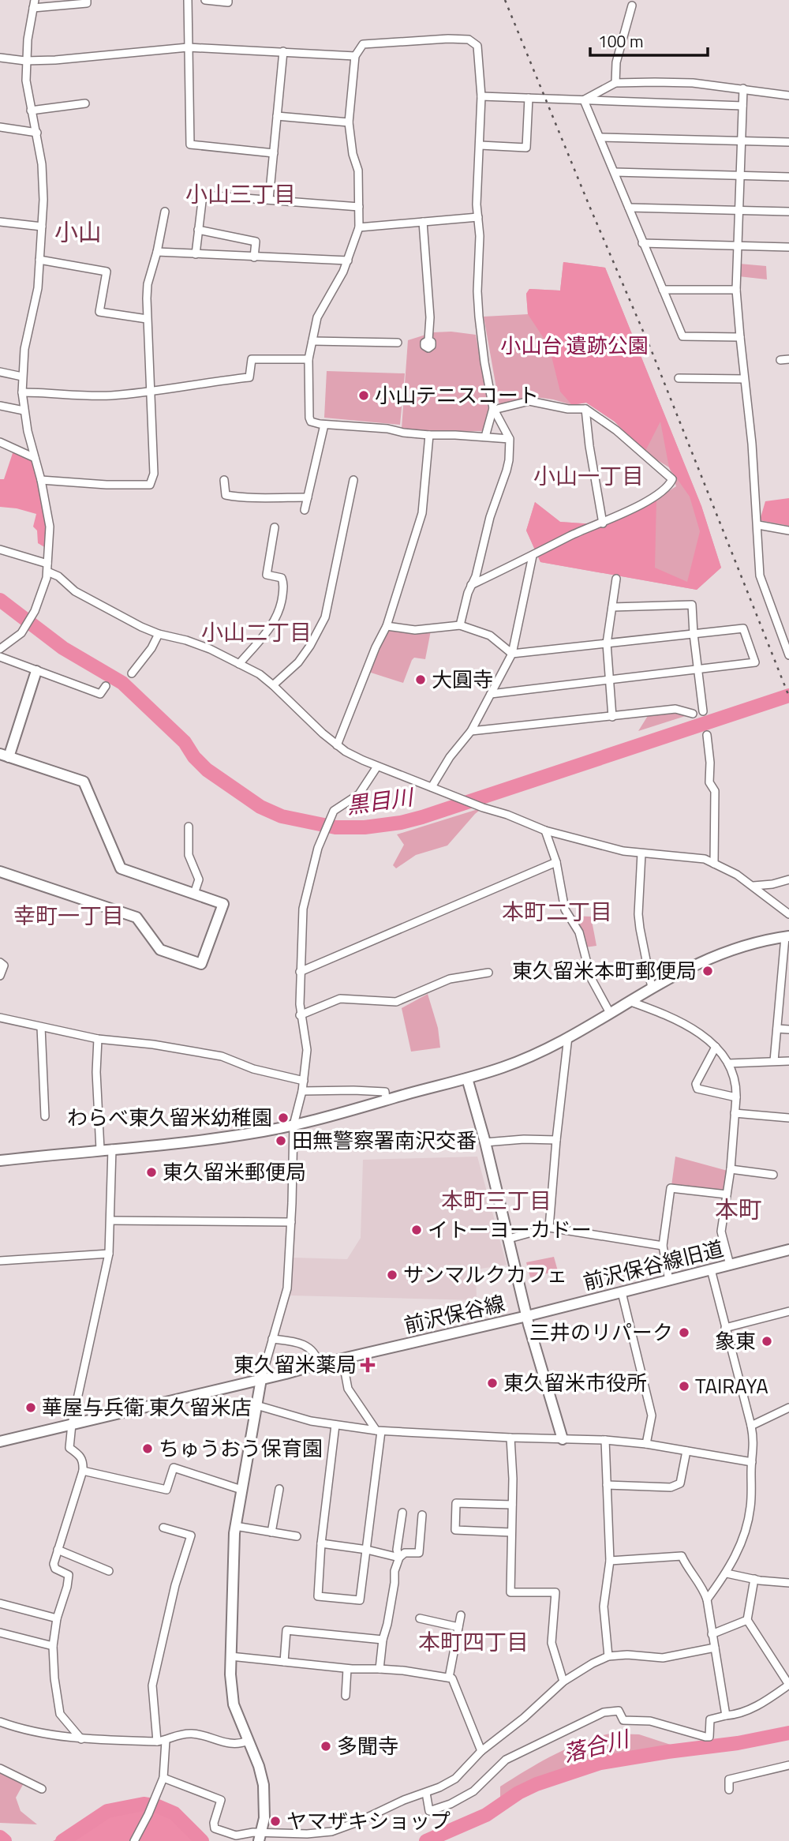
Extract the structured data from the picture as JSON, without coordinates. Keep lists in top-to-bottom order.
{
  "streets": {
    "street": ["前沢保谷線旧道", "前沢保谷線"]
  },
  "crossings": [
    ["前沢保谷線旧道", "前沢保谷線"]
  ],
  "districts": [
    "小山三丁目",
    "小山",
    "小山一丁目",
    "小山二丁目",
    "本町二丁目",
    "幸町一丁目",
    "本町三丁目",
    "本町",
    "本町四丁目"
  ],
  "water": ["黒目川", "落合川"],
  "parks": ["小山台 遺跡公園"],
  "places": {
    "other": [
      "小山テニスコート",
      "大圓寺",
      "東久留米本町郵便局",
      "わらべ東久留米幼稚園",
      "田無警察署南沢交番",
      "東久留米郵便局",
      "イトーヨーカドー",
      "サンマルクカフェ",
      "三井のリパーク",
      "象東",
      "東久留米市役所",
      "TAIRAYA",
      "華屋与兵衛 東久留米店",
      "ちゅうおう保育園",
      "多聞寺",
      "ヤマザキショップ"
    ],
    "health": ["東久留米薬局"]
  },
  "scale_bar": "100 m"
}
